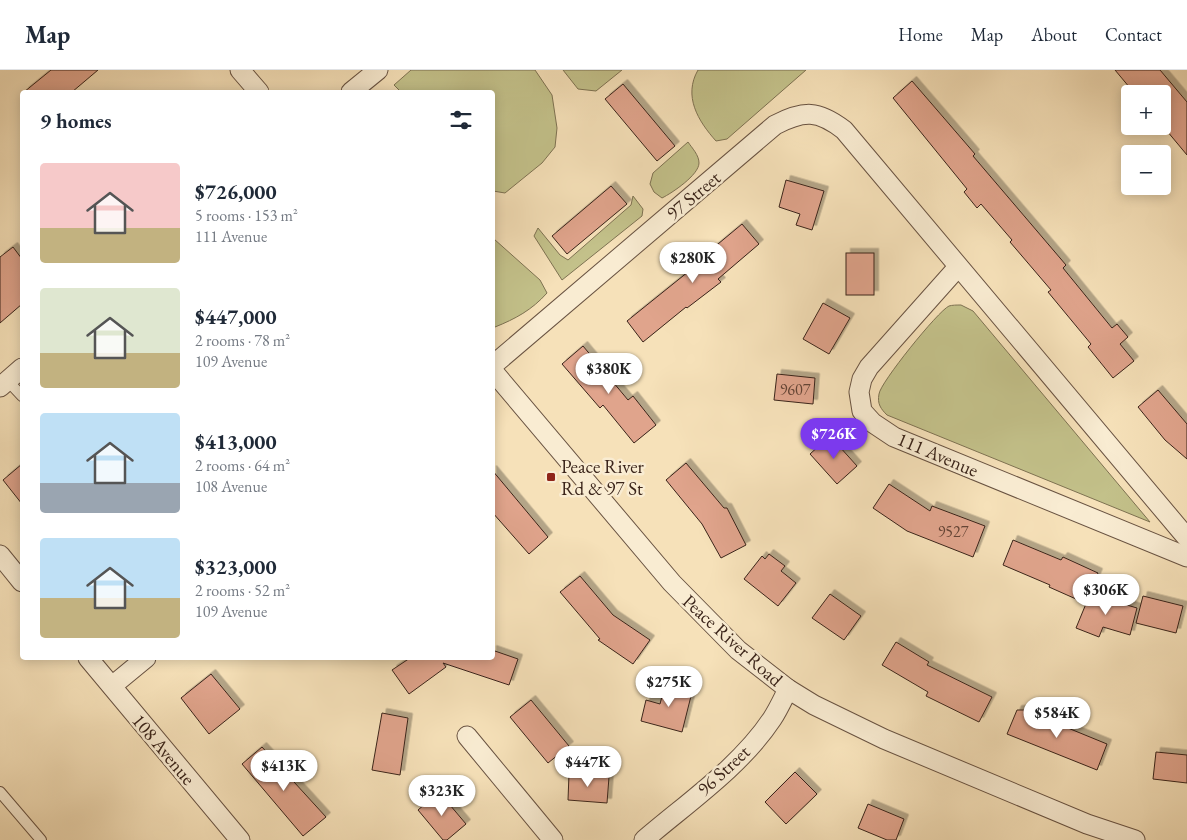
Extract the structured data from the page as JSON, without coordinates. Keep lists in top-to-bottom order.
{
  "streets": {
    "street": [
      "97 Street",
      "111 Avenue",
      "Peace River Road",
      "108 Avenue",
      "96 Street"
    ]
  },
  "crossings": [
    ["97 Street", "111 Avenue"],
    ["Peace River Road", "96 Street"]
  ],
  "places": {
    "transit": ["Peace River Rd & 97 St"]
  },
  "house_numbers": ["9607", "9527"],
  "page": {
    "header": "Map",
    "nav": [
      "Home",
      "Map",
      "About",
      "Contact"
    ],
    "map_buttons": ["+", "−"],
    "heading": "9 homes",
    "list": [
      {
        "name": "$726,000",
        "note": "5 rooms · 153 m² · 111 Avenue"
      },
      {
        "name": "$447,000",
        "note": "2 rooms · 78 m² · 109 Avenue"
      },
      {
        "name": "$413,000",
        "note": "2 rooms · 64 m² · 108 Avenue"
      },
      {
        "name": "$323,000",
        "note": "2 rooms · 52 m² · 109 Avenue"
      }
    ],
    "price": [
      "$280K",
      "$380K",
      "$726K",
      "$306K",
      "$275K",
      "$584K",
      "$447K",
      "$413K",
      "$323K"
    ]
  }
}
